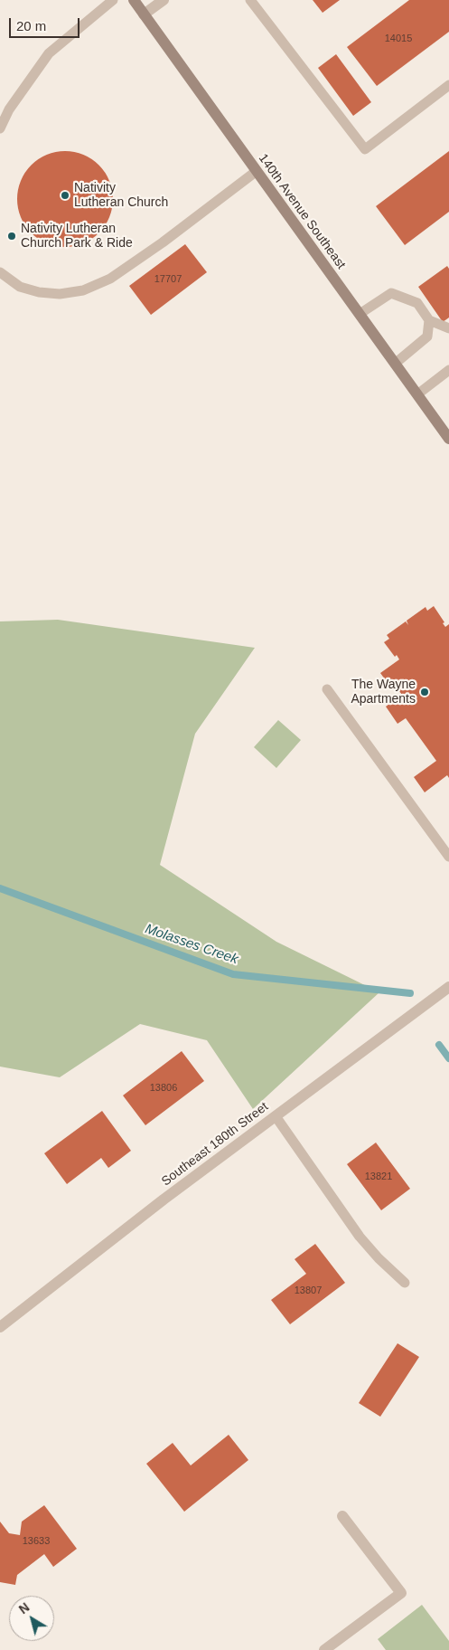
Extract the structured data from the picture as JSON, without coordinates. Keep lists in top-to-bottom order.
{
  "streets": {
    "main road": ["140th Avenue Southeast"],
    "street": ["Southeast 180th Street"]
  },
  "water": ["Molasses Creek"],
  "places": ["Nativity Lutheran Church", "Nativity Lutheran Church Park & Ride", "The Wayne Apartments"],
  "house_numbers": [
    "14015",
    "17707",
    "13806",
    "13821",
    "13807",
    "13633"
  ],
  "scale_bar": "20 m",
  "north": "top left"
}
